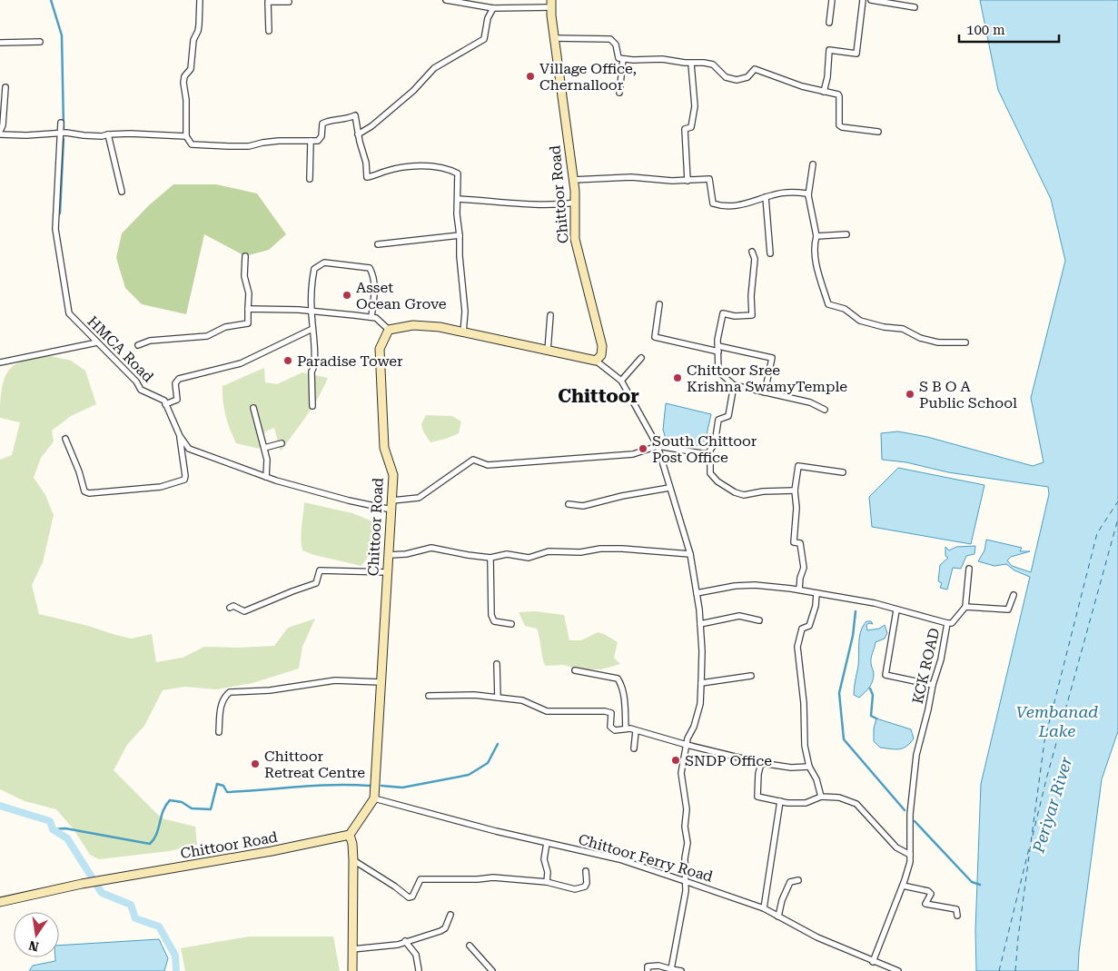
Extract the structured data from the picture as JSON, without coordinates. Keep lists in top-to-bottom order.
{
  "streets": {
    "main road": ["Chittoor Road"],
    "street": ["HMCA Road", "KCK ROAD", "Chittoor Ferry Road"]
  },
  "crossings": [
    ["Chittoor Road", "Chittoor Ferry Road"],
    ["KCK ROAD", "Chittoor Ferry Road"]
  ],
  "districts": ["Chittoor"],
  "water": ["Vembanad Lake", "Periyar River"],
  "places": [
    "Village Office, Chernalloor",
    "Asset Ocean Grove",
    "Paradise Tower",
    "Chittoor Sree Krishna SwamyTemple",
    "S B O A Public School",
    "South Chittoor Post Office",
    "SNDP Office",
    "Chittoor Retreat Centre"
  ],
  "scale_bar": "100 m",
  "north": "bottom"
}
